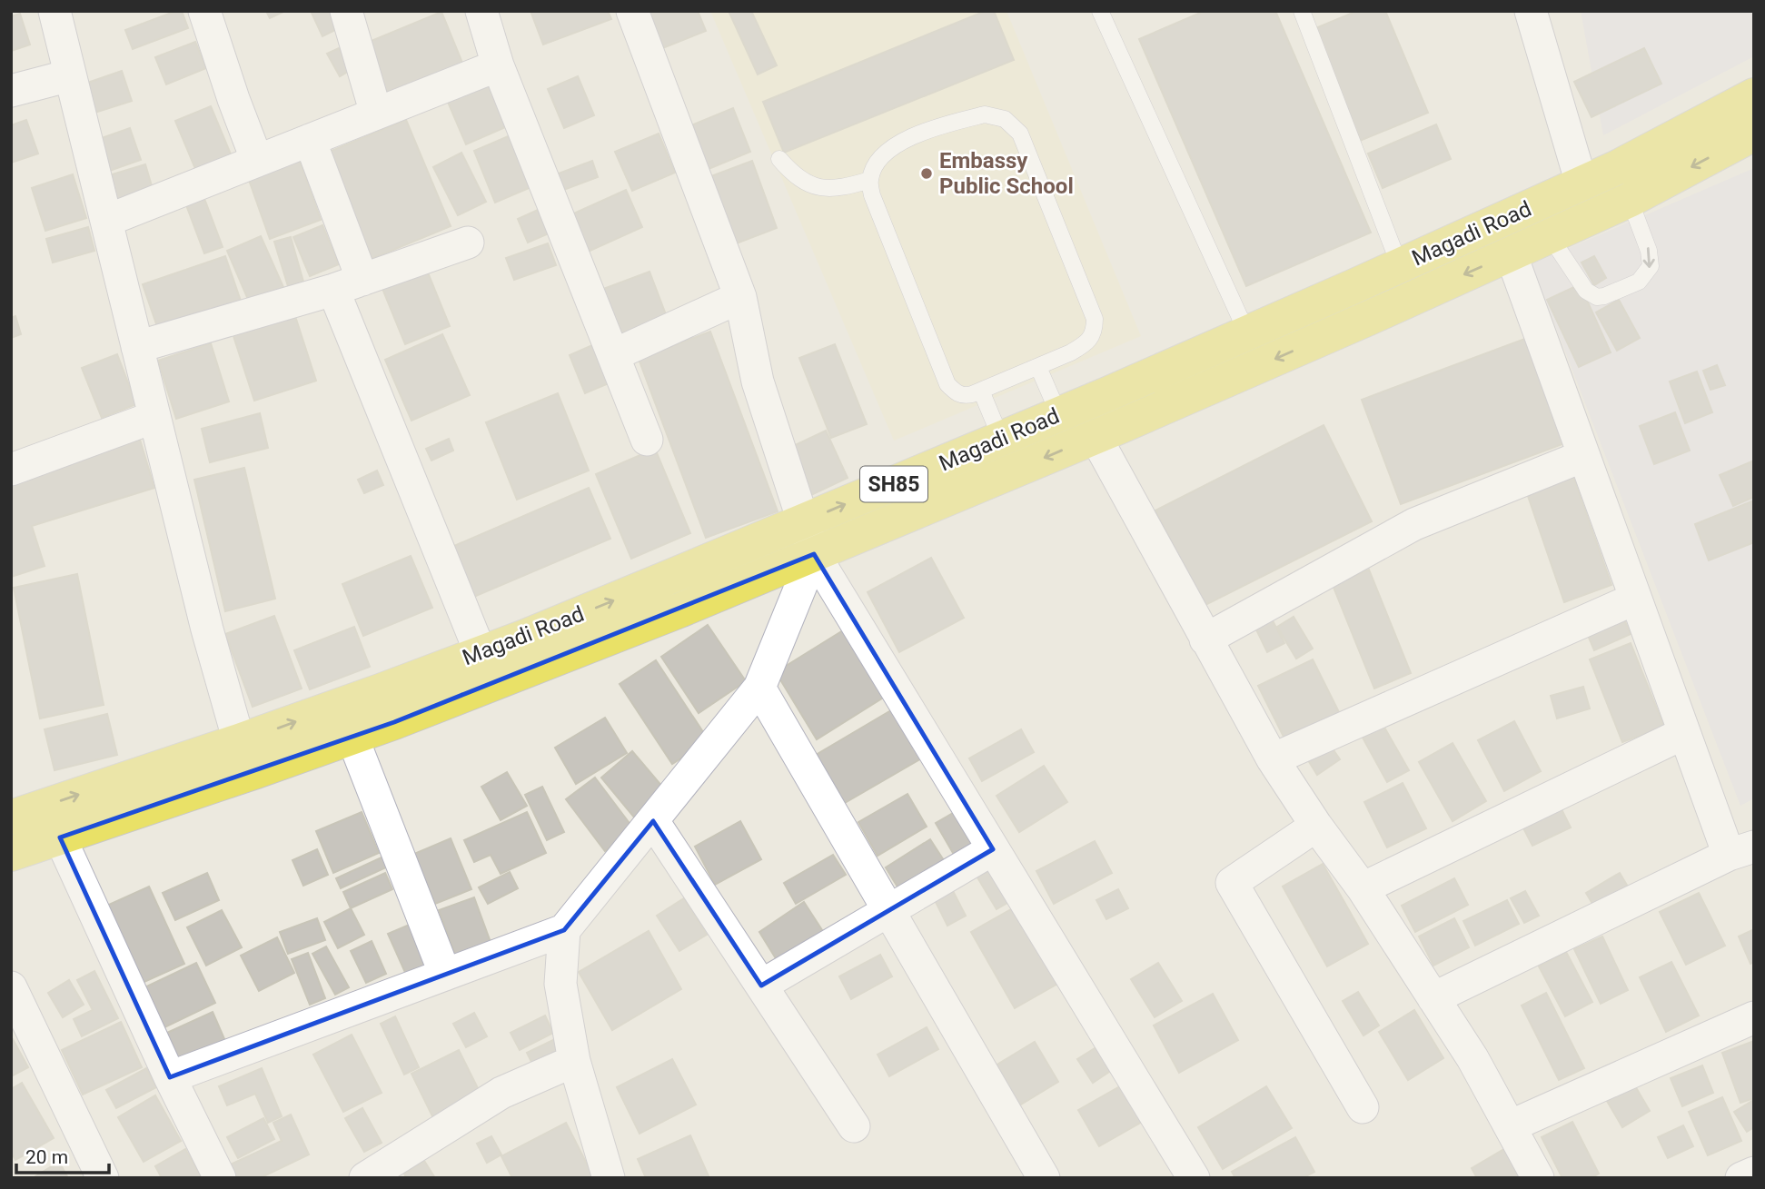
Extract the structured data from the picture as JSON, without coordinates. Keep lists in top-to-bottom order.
{
  "streets": {
    "main road": ["Magadi Road", "SH85"]
  },
  "places": ["Embassy Public School"],
  "scale_bar": "20 m"
}
